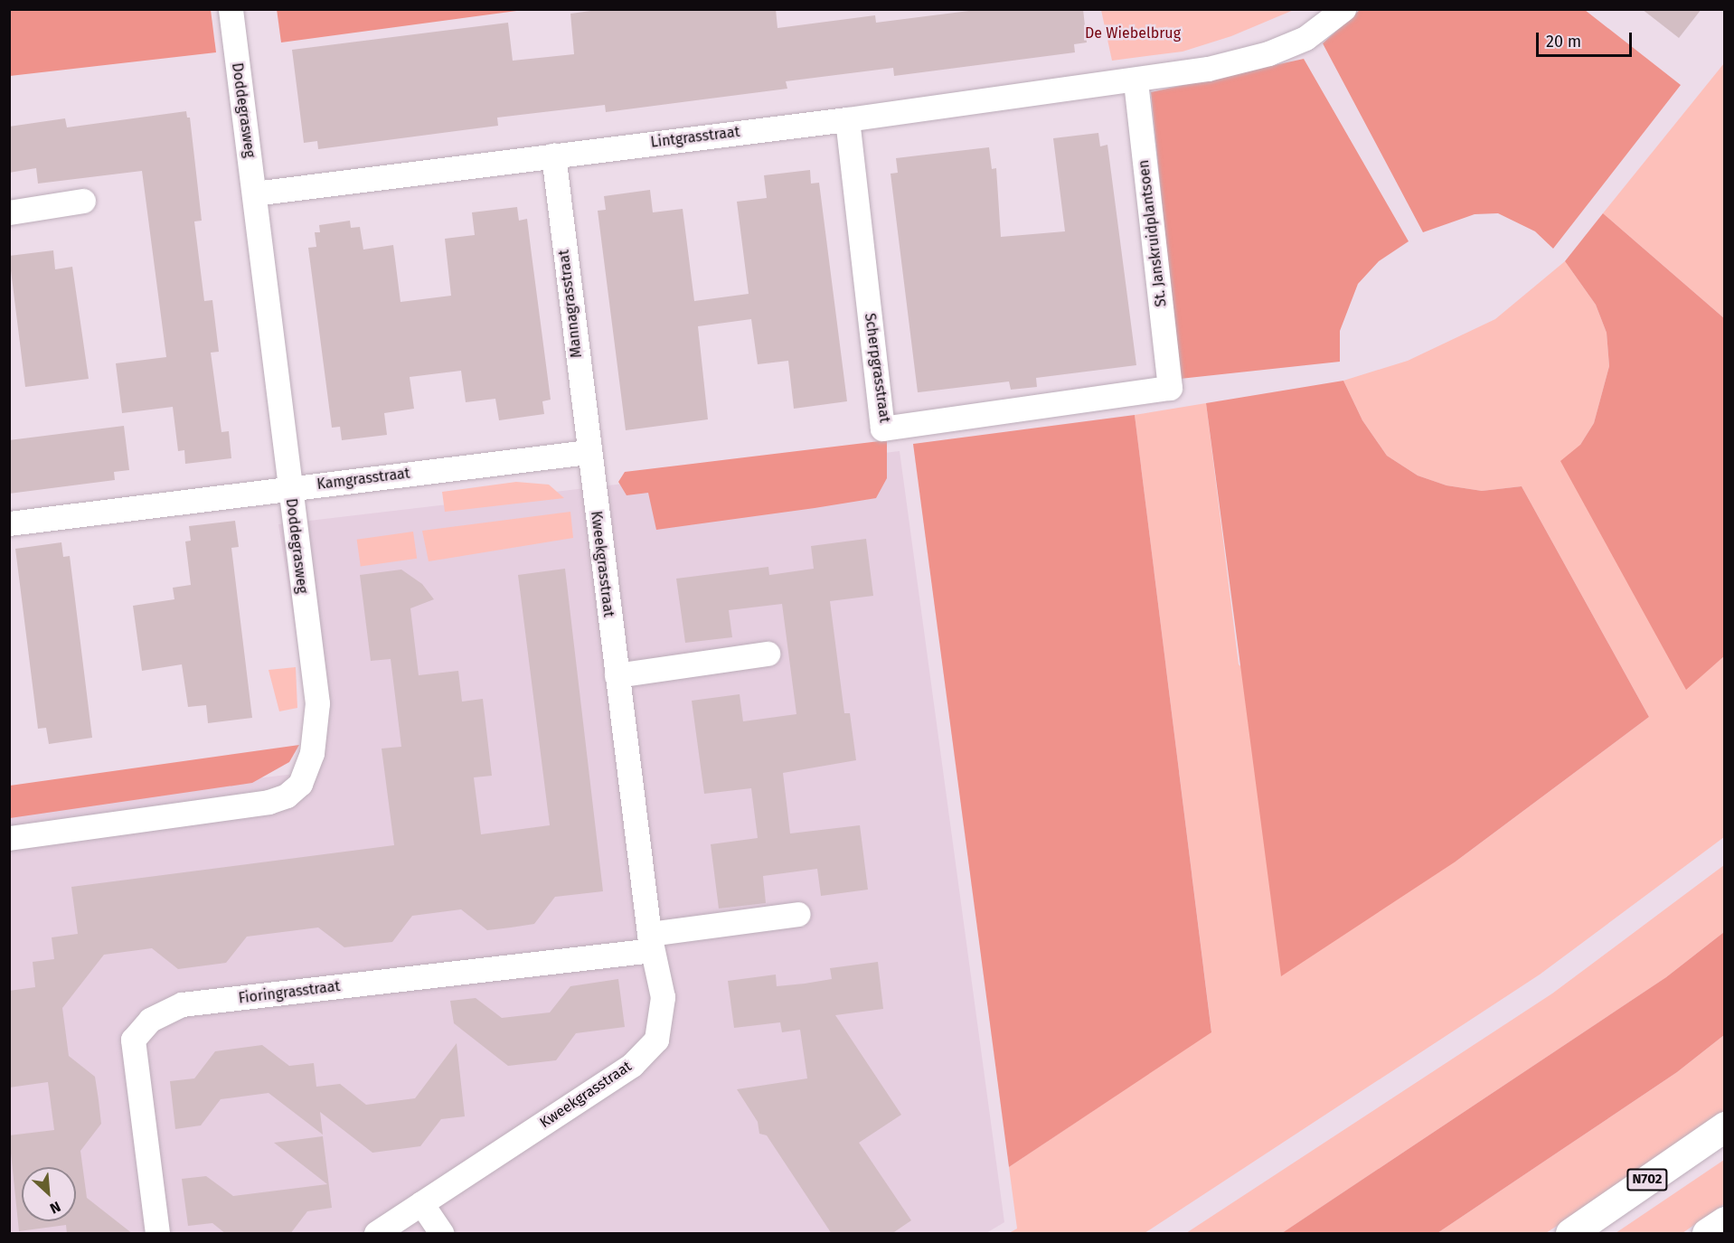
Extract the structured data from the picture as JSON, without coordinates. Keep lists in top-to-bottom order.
{
  "streets": {
    "highway": ["N702"],
    "street": [
      "Doddegrasweg",
      "Lintgrasstraat",
      "St. Janskruidplantsoen",
      "Mannagrasstraat",
      "Scherpgrasstraat",
      "Kamgrasstraat",
      "Kweekgrasstraat",
      "Fioringrasstraat"
    ]
  },
  "crossings": [
    ["Doddegrasweg", "Lintgrasstraat"],
    ["Doddegrasweg", "Kamgrasstraat"],
    ["Lintgrasstraat", "St. Janskruidplantsoen"],
    ["Lintgrasstraat", "Mannagrasstraat"],
    ["Lintgrasstraat", "Scherpgrasstraat"],
    ["St. Janskruidplantsoen", "Scherpgrasstraat"],
    ["Mannagrasstraat", "Kamgrasstraat"],
    ["Mannagrasstraat", "Kweekgrasstraat"],
    ["Kamgrasstraat", "Kweekgrasstraat"],
    ["Kweekgrasstraat", "Fioringrasstraat"]
  ],
  "parks": ["De Wiebelbrug"],
  "scale_bar": "20 m",
  "north": "bottom right"
}
